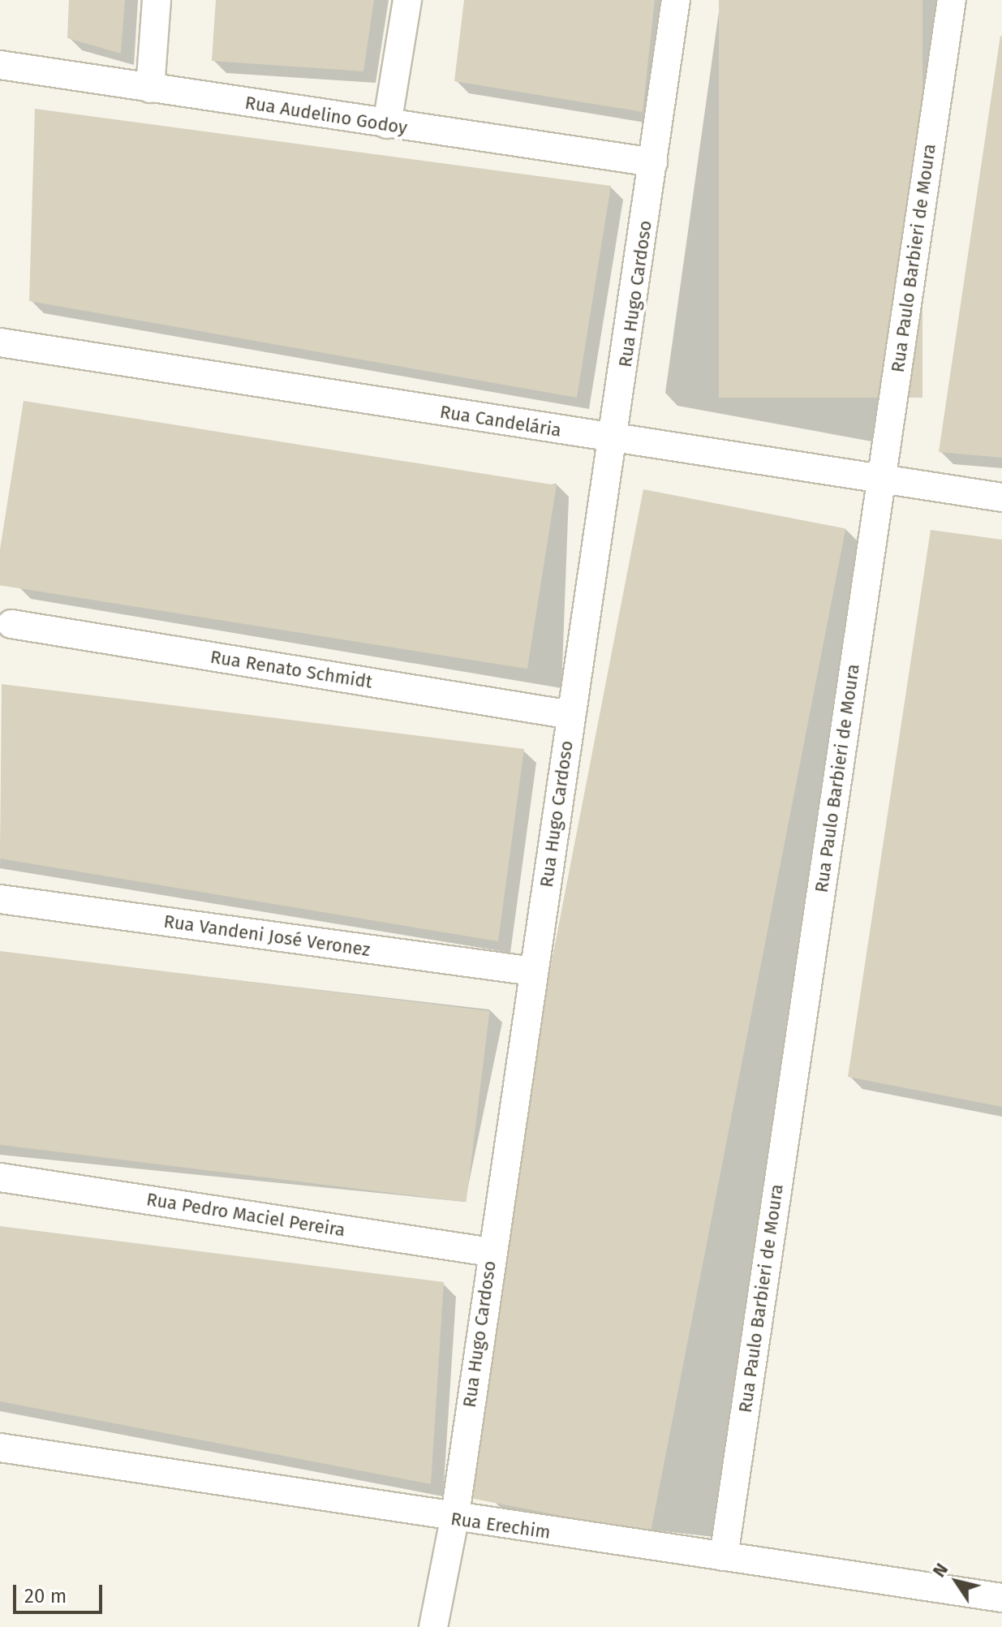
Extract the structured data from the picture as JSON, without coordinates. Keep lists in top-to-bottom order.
{
  "streets": {
    "street": [
      "Rua Audelino Godoy",
      "Rua Paulo Barbieri de Moura",
      "Rua Hugo Cardoso",
      "Rua Candelária",
      "Rua Renato Schmidt",
      "Rua Vandeni José Veronez",
      "Rua Pedro Maciel Pereira",
      "Rua Erechim"
    ]
  },
  "crossings": [
    ["Rua Audelino Godoy", "Rua Hugo Cardoso"],
    ["Rua Paulo Barbieri de Moura", "Rua Candelária"],
    ["Rua Paulo Barbieri de Moura", "Rua Erechim"],
    ["Rua Hugo Cardoso", "Rua Candelária"],
    ["Rua Hugo Cardoso", "Rua Renato Schmidt"],
    ["Rua Hugo Cardoso", "Rua Vandeni José Veronez"],
    ["Rua Hugo Cardoso", "Rua Pedro Maciel Pereira"],
    ["Rua Hugo Cardoso", "Rua Erechim"]
  ],
  "scale_bar": "20 m",
  "north": "top left"
}
